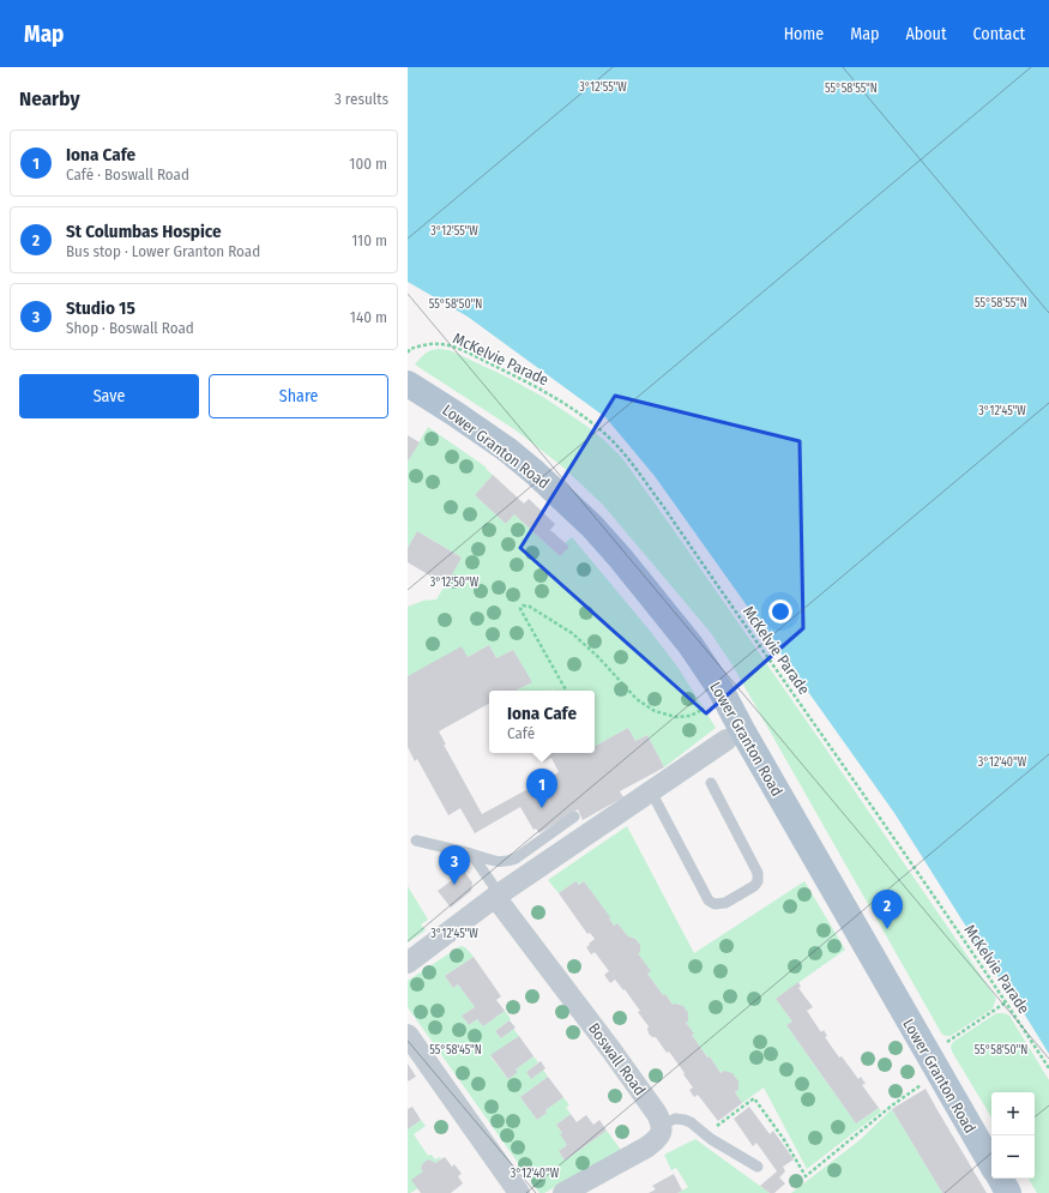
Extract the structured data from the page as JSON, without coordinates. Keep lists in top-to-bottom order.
{
  "streets": {
    "main road": ["Lower Granton Road"],
    "street": ["Boswall Road"],
    "path": ["McKelvie Parade"]
  },
  "page": {
    "header": "Map",
    "nav": [
      "Home",
      "Map",
      "About",
      "Contact"
    ],
    "heading": ["Nearby", "3 results"],
    "list": [
      {
        "mark": "1",
        "name": "Iona Cafe",
        "note": "Café · Boswall Road",
        "value": "100 m"
      },
      {
        "mark": "2",
        "name": "St Columbas Hospice",
        "note": "Bus stop · Lower Granton Road",
        "value": "110 m"
      },
      {
        "mark": "3",
        "name": "Studio 15",
        "note": "Shop · Boswall Road",
        "value": "140 m"
      }
    ],
    "buttons": ["Save", "Share"],
    "popup": ["Iona Cafe", "Café"],
    "pins": ["1", "3", "2"],
    "map_buttons": ["+", "−"]
  },
  "coordinates": [
    "3°12'55\"W",
    "55°58'55\"N",
    "55°58'50\"N",
    "3°12'45\"W",
    "3°12'50\"W",
    "3°12'40\"W",
    "55°58'45\"N"
  ]
}
